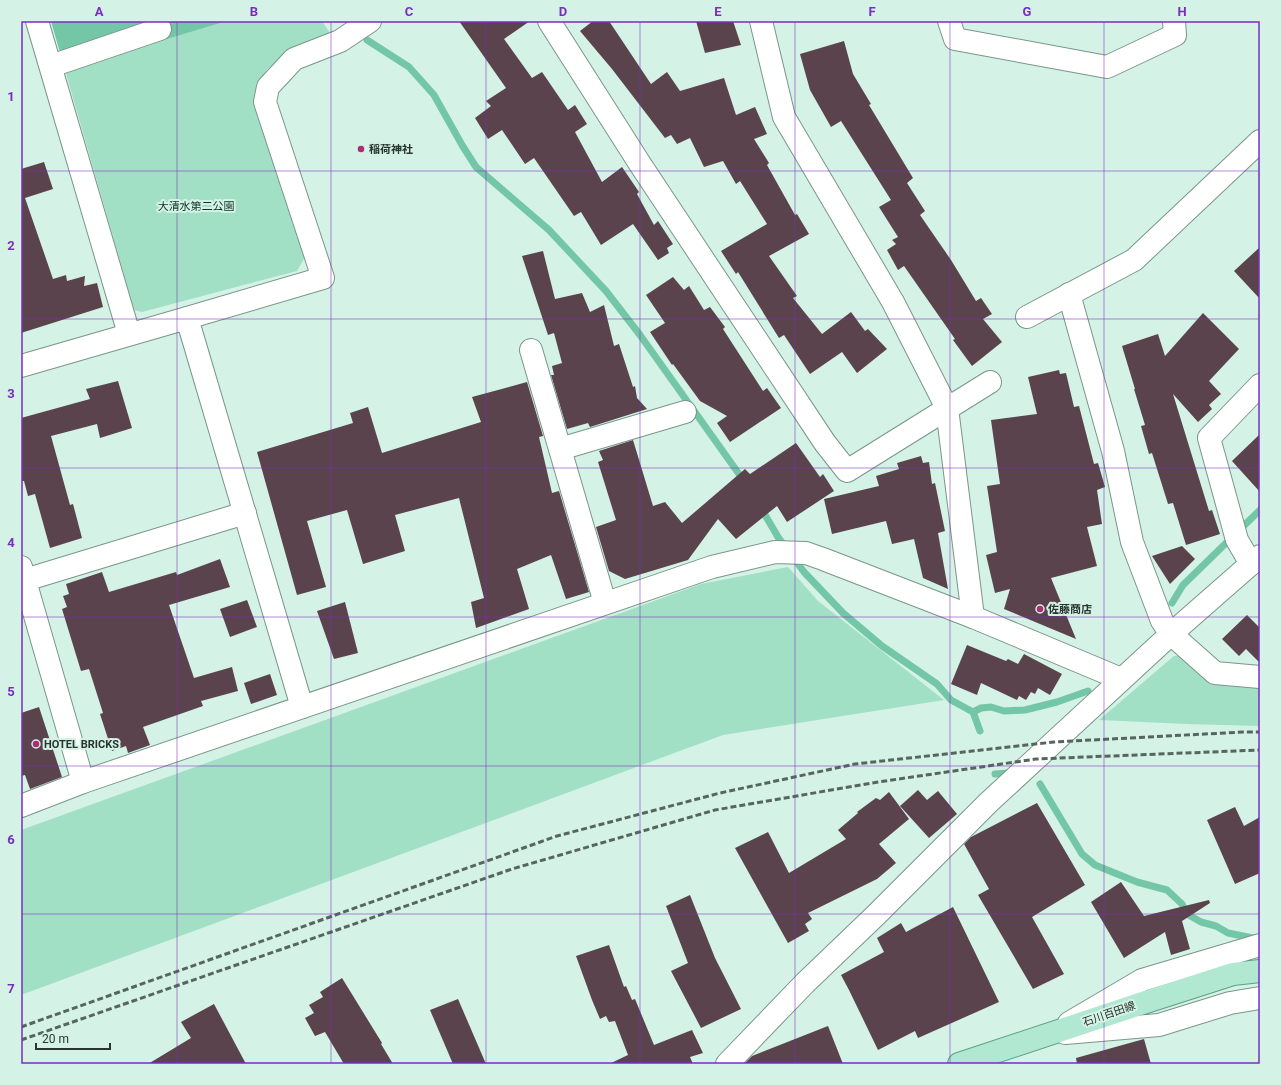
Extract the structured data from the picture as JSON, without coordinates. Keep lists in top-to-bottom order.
{
  "streets": {
    "main road": ["石川百田線"]
  },
  "parks": ["大清水第二公園"],
  "places": ["稲荷神社", "佐藤商店", "HOTEL BRICKS"],
  "scale_bar": "20 m",
  "grid": {
    "columns": [
      "A",
      "B",
      "C",
      "D",
      "E",
      "F",
      "G",
      "H"
    ],
    "rows": [
      "1",
      "2",
      "3",
      "4",
      "5",
      "6",
      "7"
    ]
  }
}
